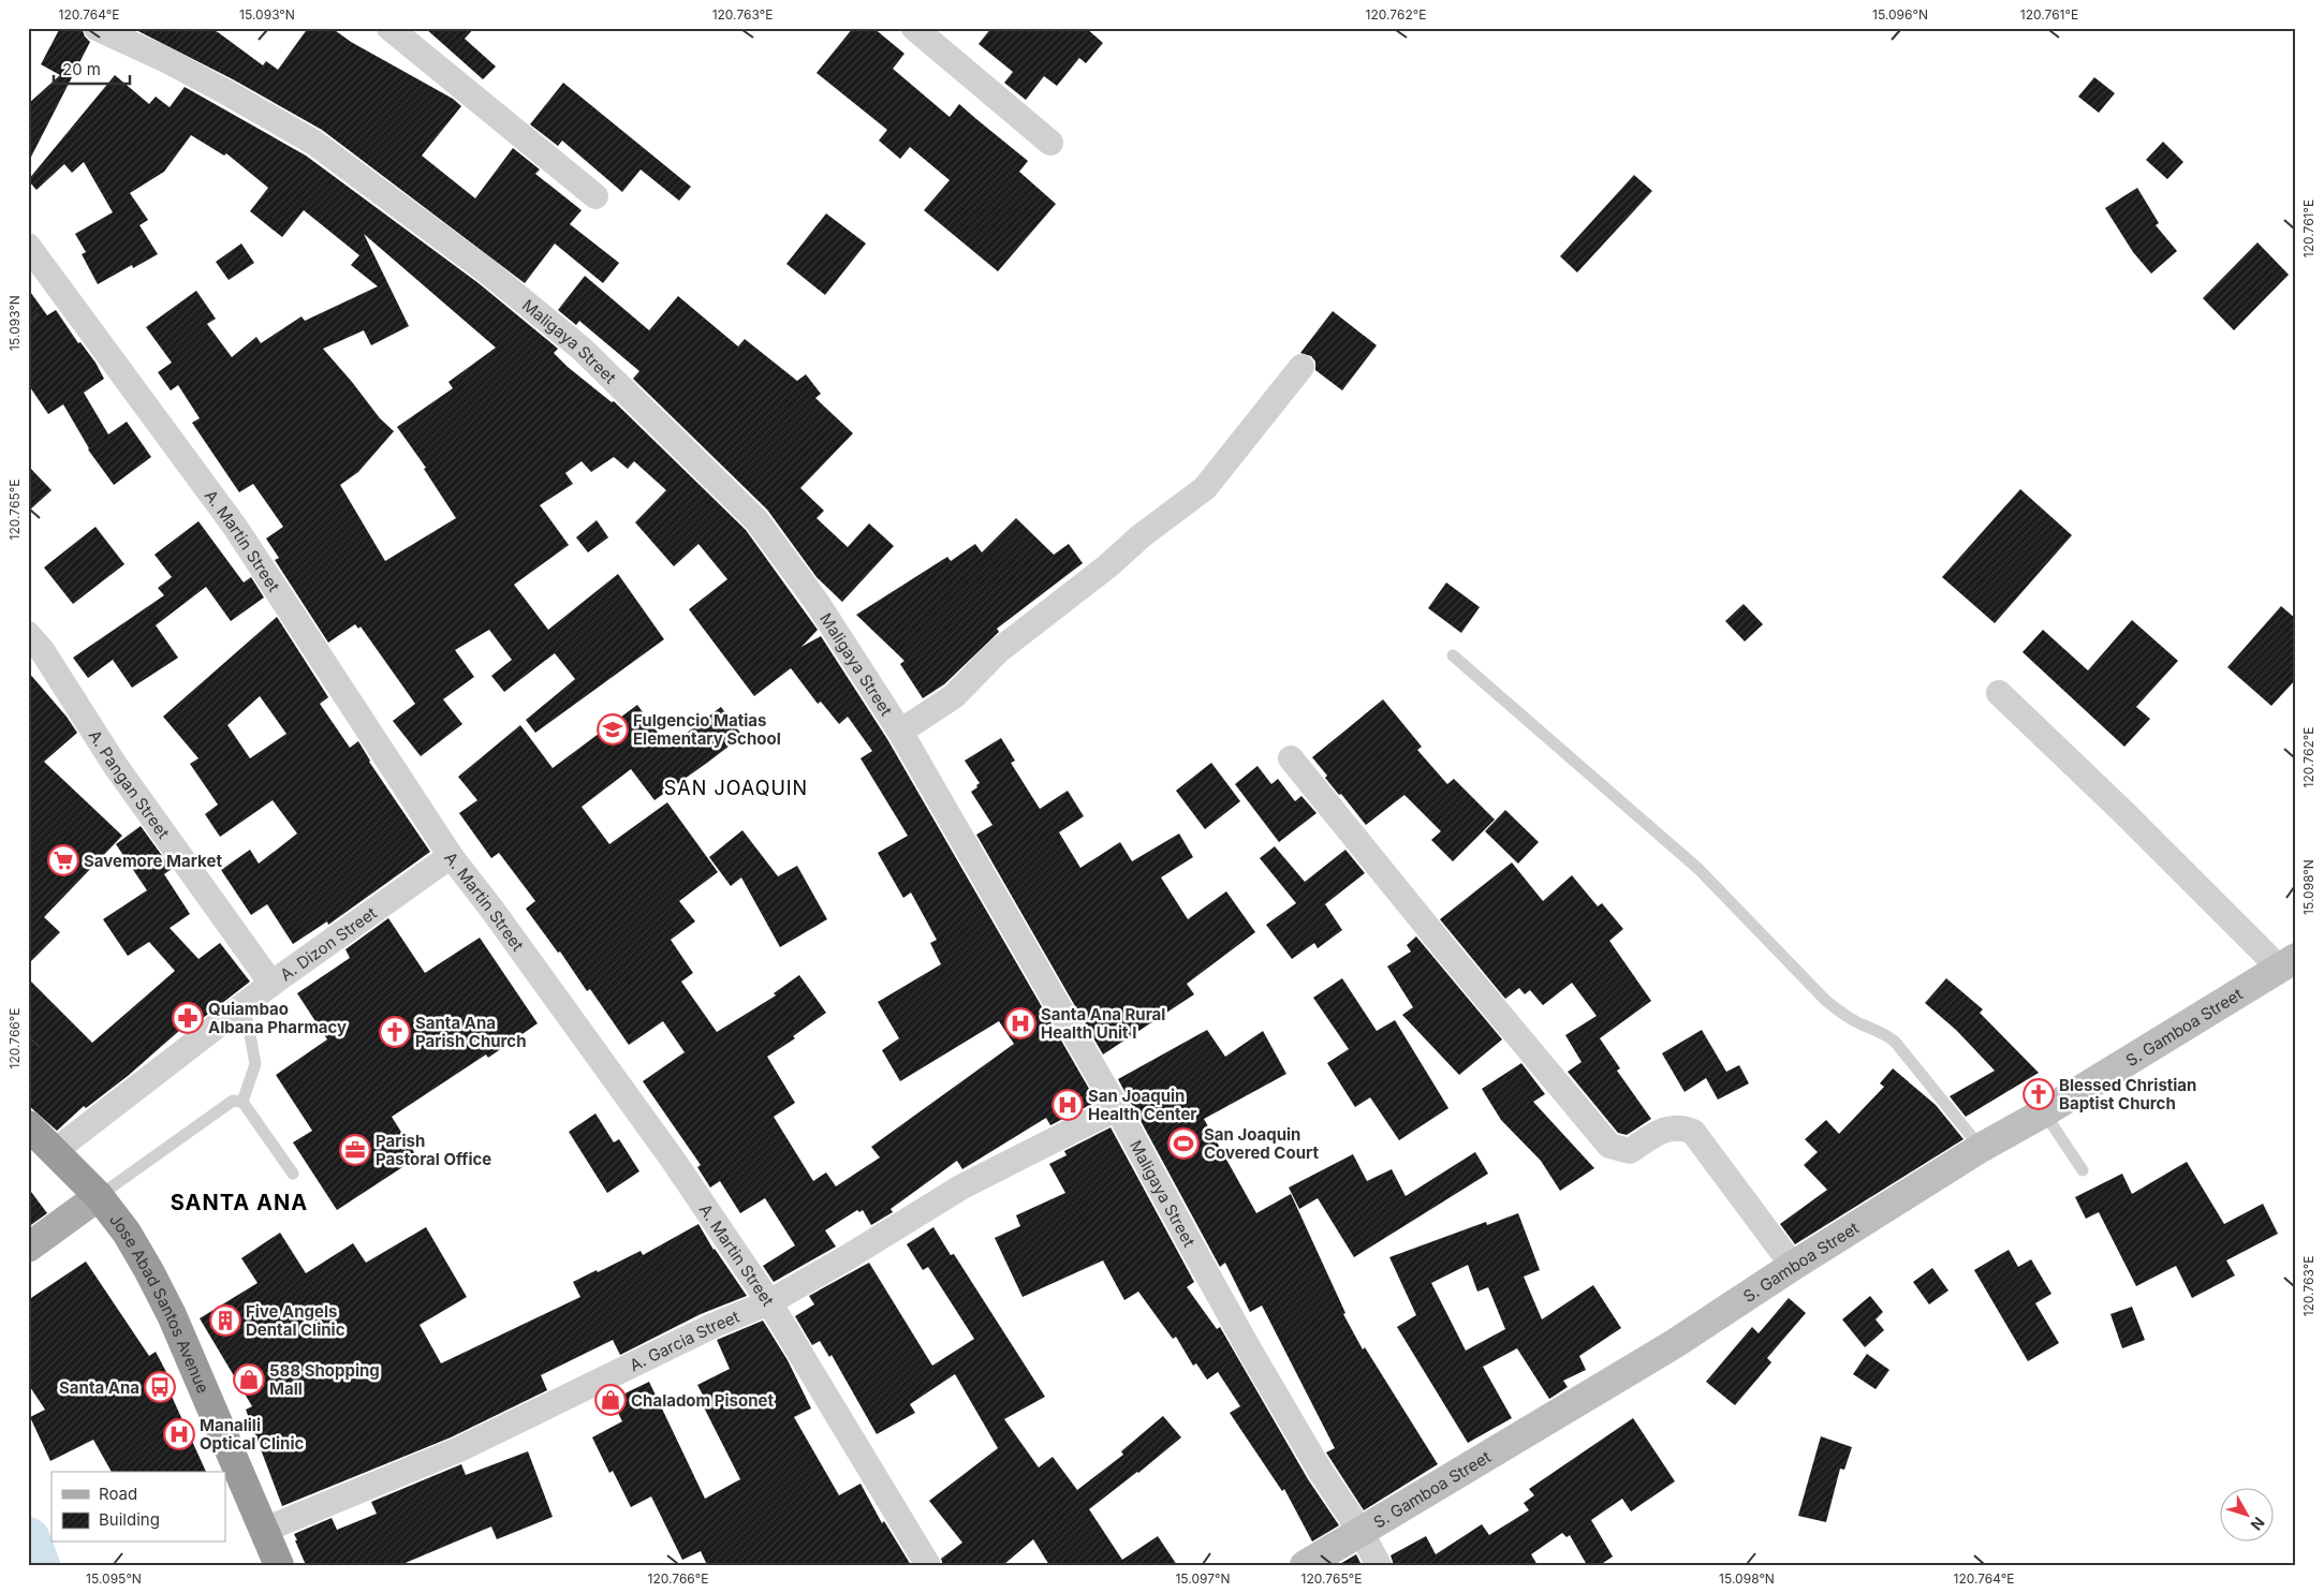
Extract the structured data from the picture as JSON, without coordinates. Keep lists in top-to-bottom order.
{
  "streets": {
    "highway": ["Jose Abad Santos Avenue"],
    "main road": ["S. Gamboa Street"],
    "street": [
      "Maligaya Street",
      "A. Martin Street",
      "A. Pangan Street",
      "A. Dizon Street",
      "A. Garcia Street"
    ]
  },
  "crossings": [
    ["Maligaya Street", "S. Gamboa Street"],
    ["Maligaya Street", "A. Garcia Street"],
    ["A. Martin Street", "A. Dizon Street"],
    ["A. Martin Street", "A. Garcia Street"],
    ["A. Pangan Street", "A. Dizon Street"],
    ["A. Dizon Street", "Jose Abad Santos Avenue"],
    ["Jose Abad Santos Avenue", "A. Garcia Street"]
  ],
  "districts": ["SAN JOAQUIN", "SANTA ANA"],
  "places": {
    "school or university": ["Fulgencio Matias Elementary School"],
    "supermarket": ["Savemore Market"],
    "pharmacy": ["Quiambao Albana Pharmacy"],
    "hospital": ["Santa Ana Rural Health Unit I", "San Joaquin Health Center", "Manalili Optical Clinic"],
    "church": ["Santa Ana Parish Church", "Blessed Christian Baptist Church"],
    "sports": ["San Joaquin Covered Court"],
    "office": ["Parish Pastoral Office"],
    "building": ["Five Angels Dental Clinic"],
    "shop": ["588 Shopping Mall", "Chaladom Pisonet"],
    "bus stop": ["Santa Ana"]
  },
  "legend": ["Road", "Building"],
  "scale_bar": "20 m",
  "north": "bottom right",
  "coordinates": [
    "120.764°E",
    "15.093°N",
    "120.763°E",
    "120.762°E",
    "15.096°N",
    "120.761°E",
    "120.765°E",
    "15.098°N",
    "120.766°E",
    "15.095°N",
    "15.097°N"
  ]
}
